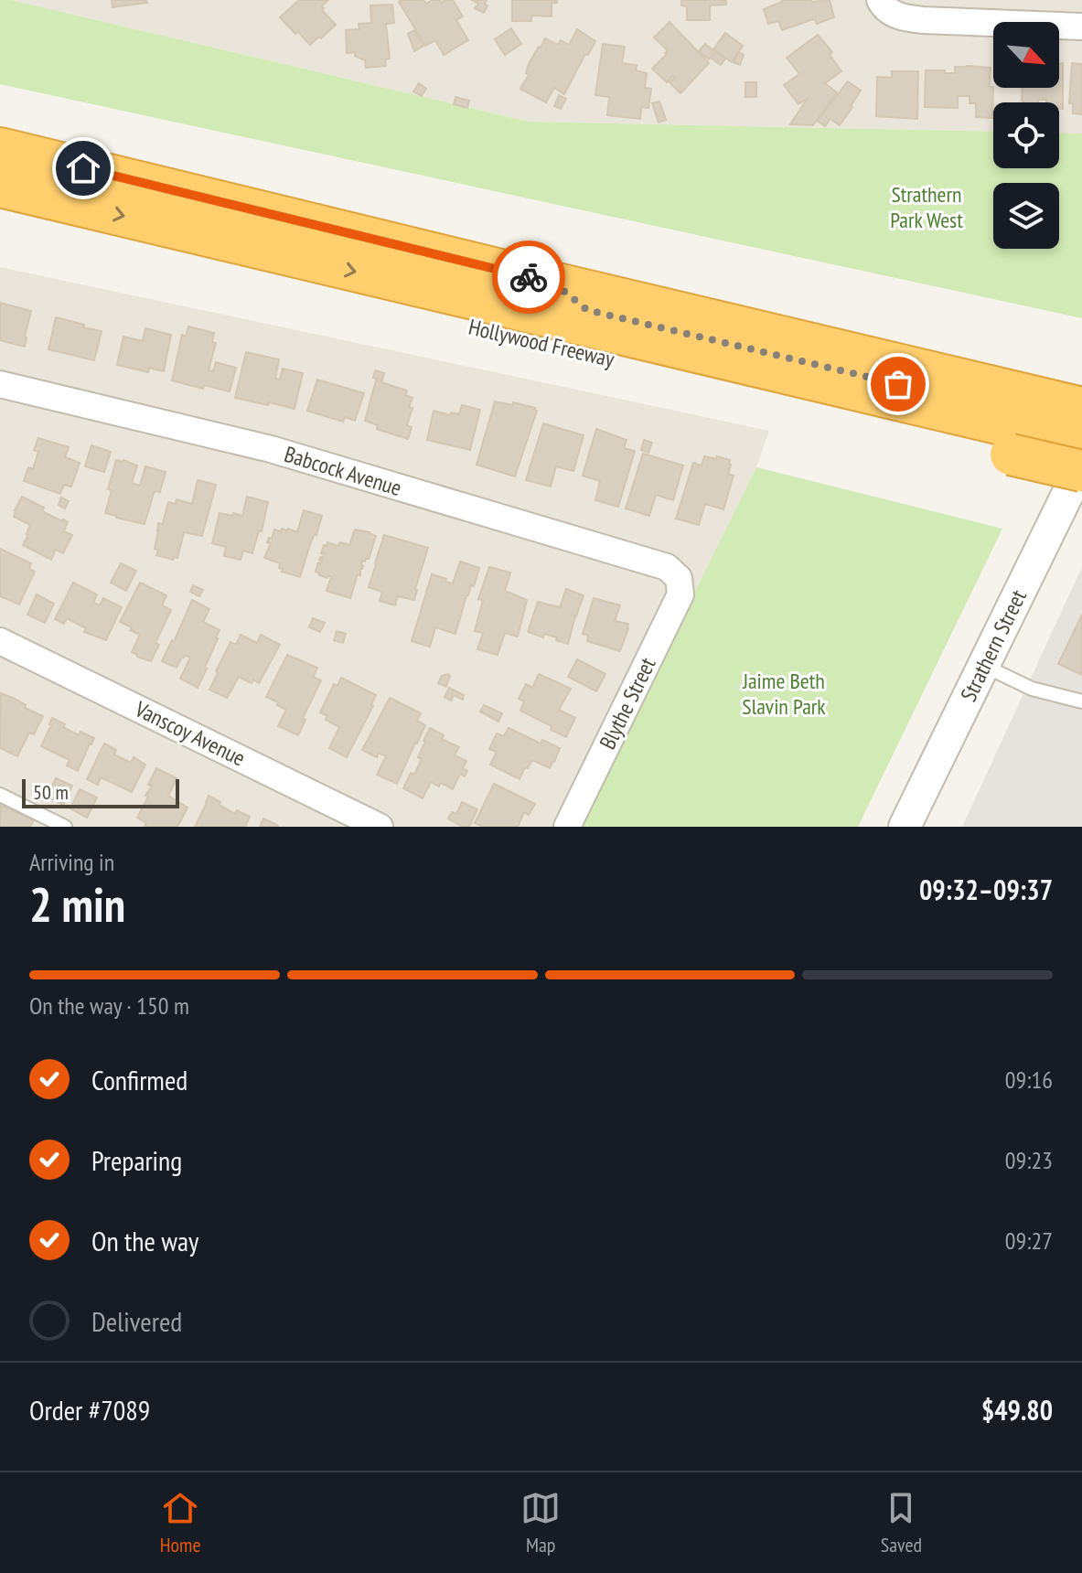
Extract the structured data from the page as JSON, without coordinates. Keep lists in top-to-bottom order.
{
  "streets": {
    "highway": ["Hollywood Freeway"],
    "street": [
      "Babcock Avenue",
      "Strathern Street",
      "Blythe Street",
      "Vanscoy Avenue"
    ]
  },
  "crossings": [
    ["Babcock Avenue", "Blythe Street"]
  ],
  "parks": ["Strathern Park West", "Jaime Beth Slavin Park"],
  "scale_bar": "50 m",
  "north": "bottom right",
  "page": {
    "scale": "50 m",
    "heading": ["2 min", "Arriving in", "09:32–09:37"],
    "panel": ["Order #7089", "$49.80"],
    "bar": "On the way · 150 m",
    "list": [
      ["Confirmed", "09:16"],
      ["Preparing", "09:23"],
      ["On the way", "09:27"],
      "Delivered"
    ],
    "tabs": ["Home", "Map", "Saved"]
  }
}
